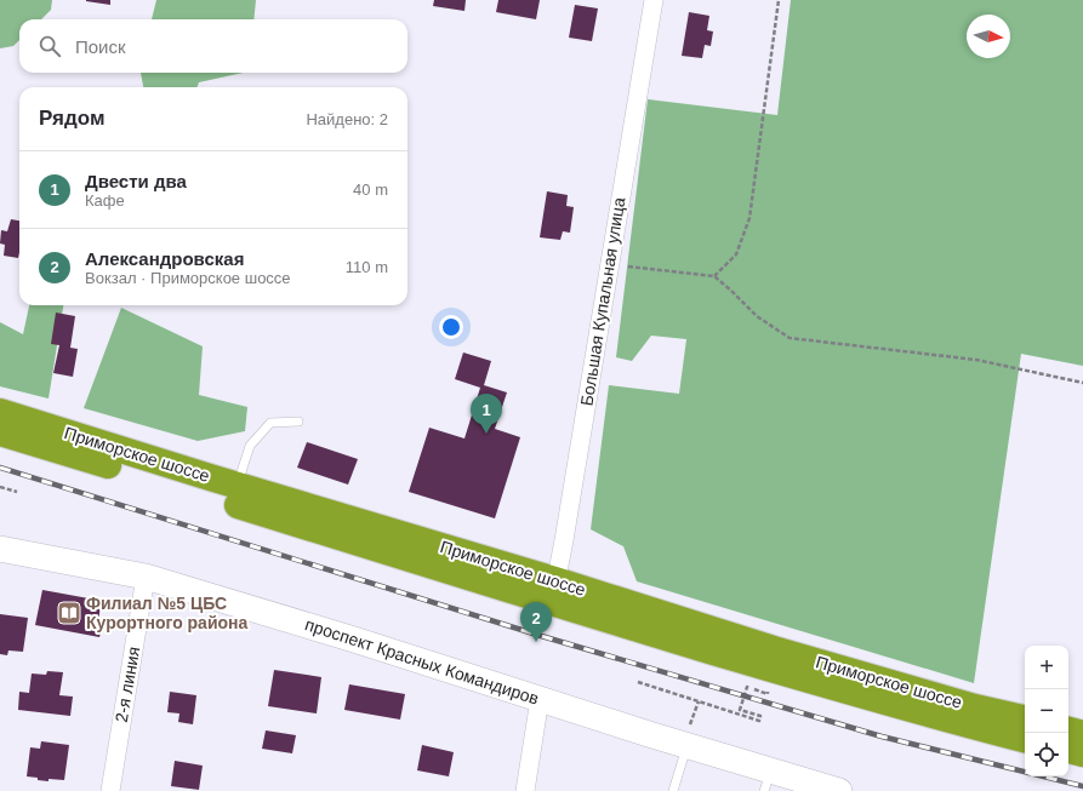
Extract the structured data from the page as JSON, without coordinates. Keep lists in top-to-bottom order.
{
  "streets": {
    "highway": ["Приморское шоссе"],
    "street": ["Большая Купальная улица", "проспект Красных Командиров", "2-я линия"]
  },
  "crossings": [
    ["Большая Купальная улица", "Приморское шоссе"],
    ["проспект Красных Командиров", "2-я линия"]
  ],
  "places": {
    "library": ["Филиал №5 ЦБС Курортного района"]
  },
  "north": "right",
  "page": {
    "search": "Поиск",
    "heading": ["Рядом", "Найдено: 2"],
    "list": [
      {
        "mark": "1",
        "name": "Двести два",
        "note": "Кафе",
        "value": "40 m"
      },
      {
        "mark": "2",
        "name": "Александровская",
        "note": "Вокзал · Приморское шоссе",
        "value": "110 m"
      }
    ],
    "pins": ["1", "2"],
    "map_buttons": ["+", "−"]
  }
}
